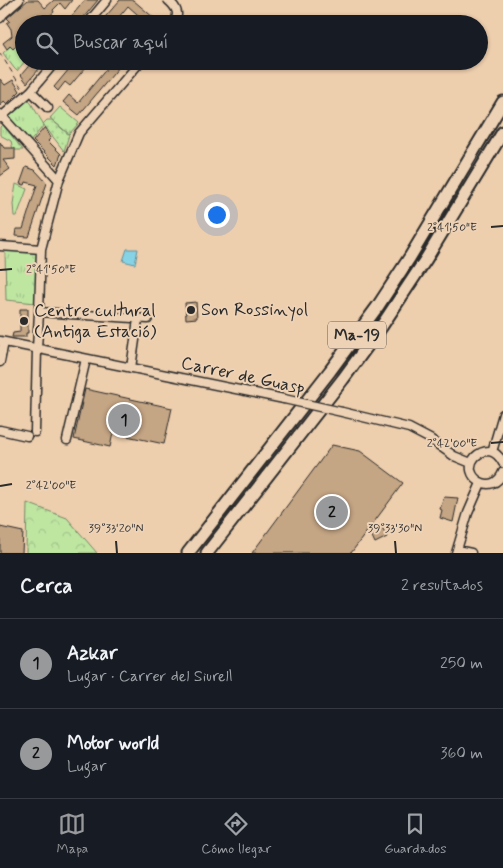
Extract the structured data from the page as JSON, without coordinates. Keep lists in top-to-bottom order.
{
  "streets": {
    "highway": ["Ma-19"],
    "street": ["Carrer de Guasp"]
  },
  "places": ["Son Rossinyol", "Centre cultural (Antiga Estació)"],
  "page": {
    "search": "Buscar aquí",
    "pins": ["1", "2"],
    "heading": ["Cerca", "2 resultados"],
    "list": [
      {
        "mark": "1",
        "name": "Azkar",
        "note": "Lugar · Carrer del Siurell",
        "value": "250 m"
      },
      {
        "mark": "2",
        "name": "Motor world",
        "note": "Lugar",
        "value": "360 m"
      }
    ],
    "nav": ["Mapa", "Cómo llegar", "Guardados"]
  },
  "coordinates": [
    "2°41'50\"E",
    "2°42'00\"E",
    "39°33'20\"N",
    "39°33'30\"N"
  ]
}
